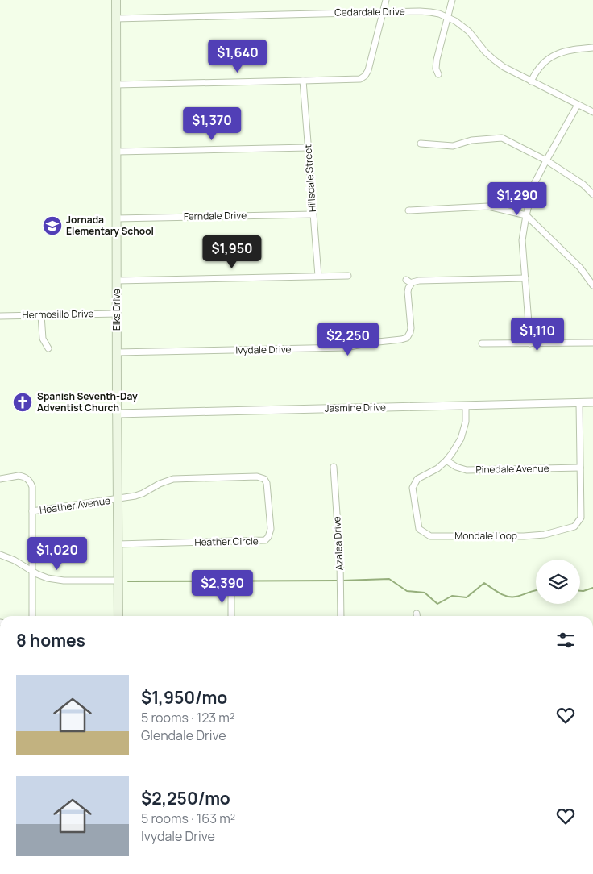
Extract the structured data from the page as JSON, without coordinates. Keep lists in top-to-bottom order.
{
  "streets": {
    "main road": ["Elks Drive"],
    "street": [
      "Cedardale Drive",
      "Hillsdale Street",
      "Ferndale Drive",
      "Hermosillo Drive",
      "Ivydale Drive",
      "Jasmine Drive",
      "Pinedale Avenue",
      "Heather Avenue",
      "Mondale Loop",
      "Heather Circle",
      "Azalea Drive"
    ]
  },
  "crossings": [
    ["Cedardale Drive", "Elks Drive"],
    ["Hillsdale Street", "Ferndale Drive"],
    ["Ferndale Drive", "Elks Drive"],
    ["Elks Drive", "Hermosillo Drive"],
    ["Elks Drive", "Ivydale Drive"],
    ["Elks Drive", "Jasmine Drive"],
    ["Elks Drive", "Heather Avenue"],
    ["Elks Drive", "Heather Circle"],
    ["Jasmine Drive", "Mondale Loop"],
    ["Pinedale Avenue", "Mondale Loop"],
    ["Heather Avenue", "Heather Circle"]
  ],
  "places": {
    "school or university": ["Jornada Elementary School"],
    "church": ["Spanish Seventh-Day Adventist Church"]
  },
  "page": {
    "price": [
      "$1,640",
      "$1,370",
      "$1,290",
      "$1,950",
      "$1,110",
      "$2,250",
      "$1,020",
      "$2,390"
    ],
    "heading": "8 homes",
    "list": [
      {
        "name": "$1,950/mo",
        "note": "5 rooms · 123 m² · Glendale Drive"
      },
      {
        "name": "$2,250/mo",
        "note": "5 rooms · 163 m² · Ivydale Drive"
      }
    ]
  }
}
